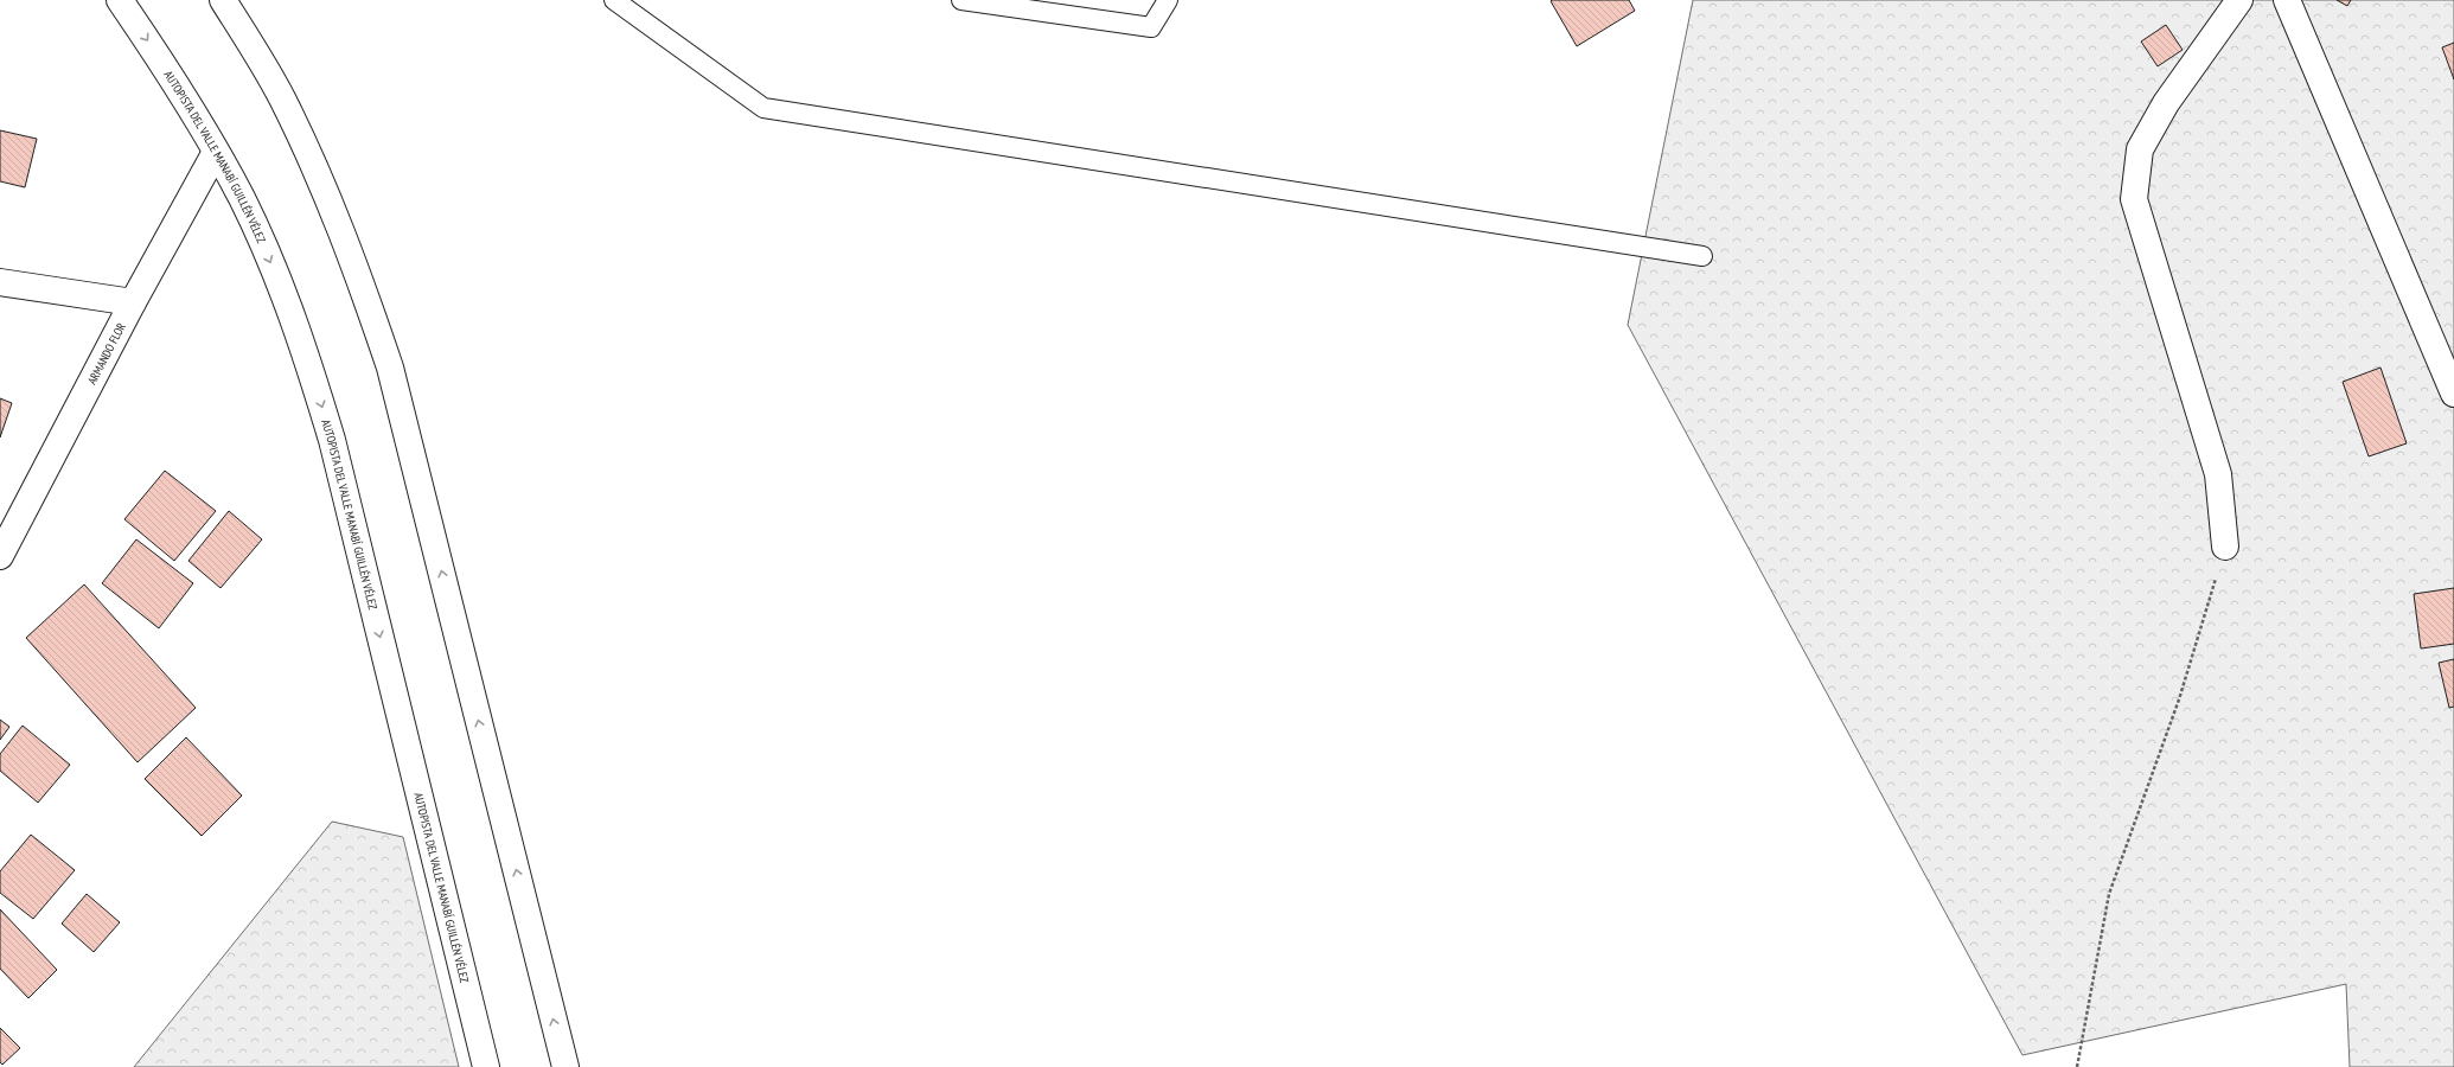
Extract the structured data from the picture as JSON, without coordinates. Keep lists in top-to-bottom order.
{
  "streets": {
    "main road": ["AUTOPISTA DEL VALLE MANABÍ GUILLÉN VÉLEZ", "ARMANDO FLOR"]
  },
  "crossings": [
    ["AUTOPISTA DEL VALLE MANABÍ GUILLÉN VÉLEZ", "ARMANDO FLOR"]
  ]
}
